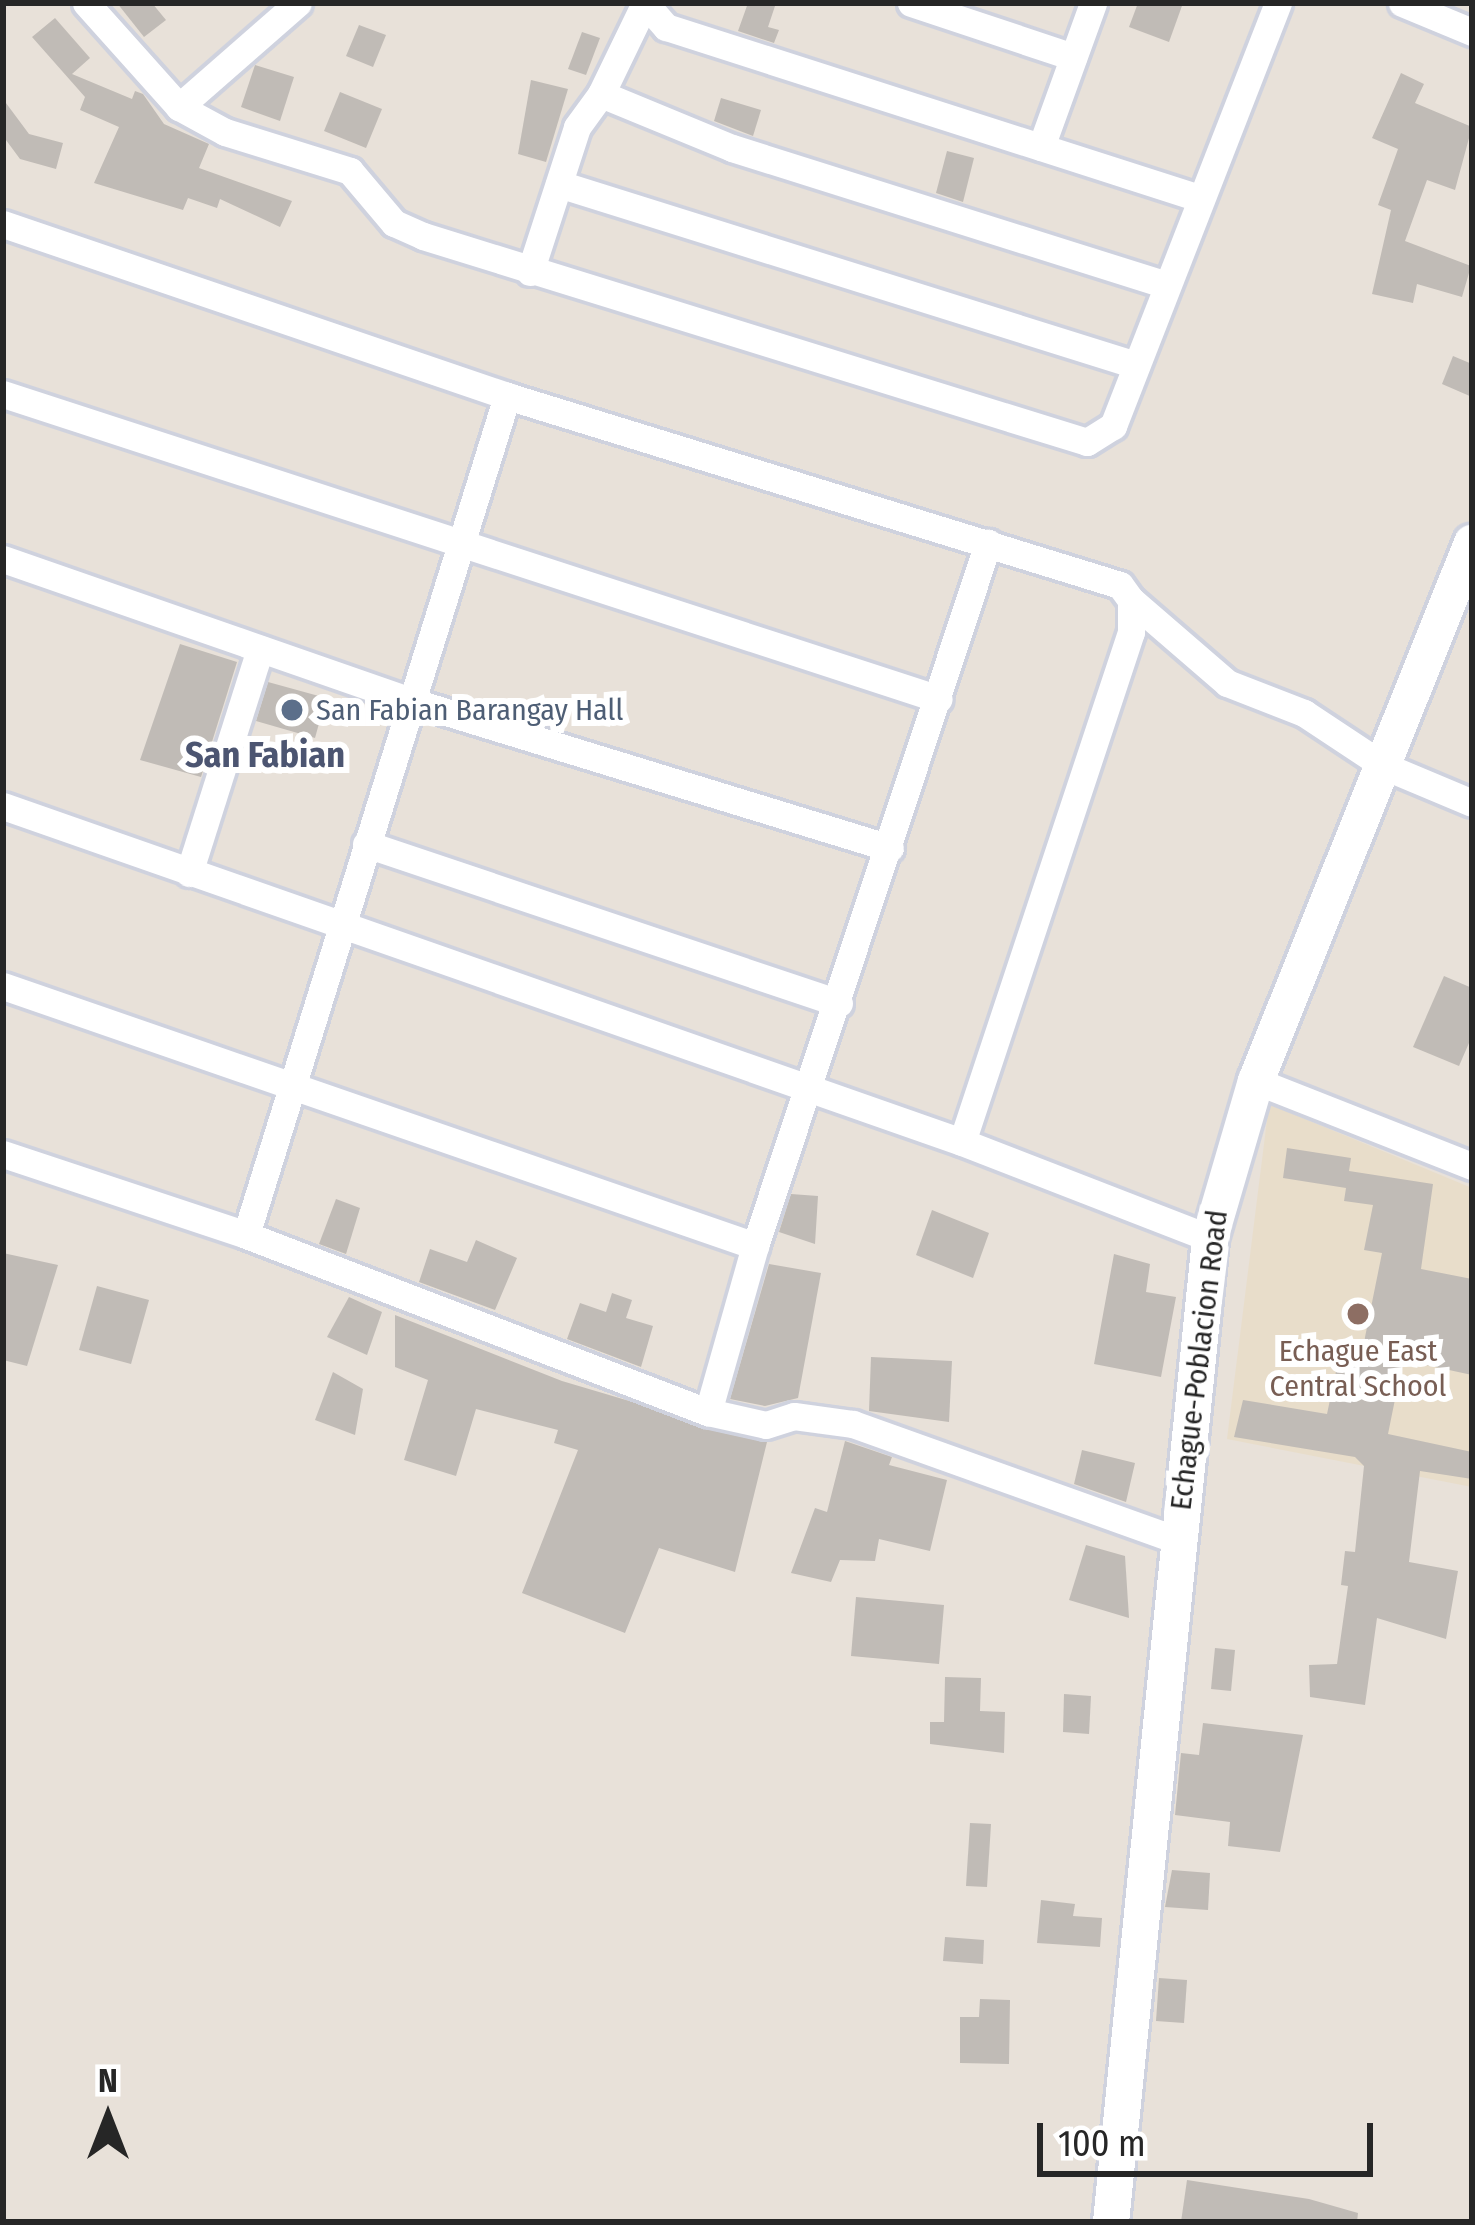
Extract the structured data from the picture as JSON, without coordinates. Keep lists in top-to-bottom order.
{
  "streets": {
    "main road": ["Echague-Poblacion Road"]
  },
  "districts": ["San Fabian"],
  "places": ["San Fabian Barangay Hall", "Echague East Central School"],
  "scale_bar": "100 m",
  "north": "top"
}
